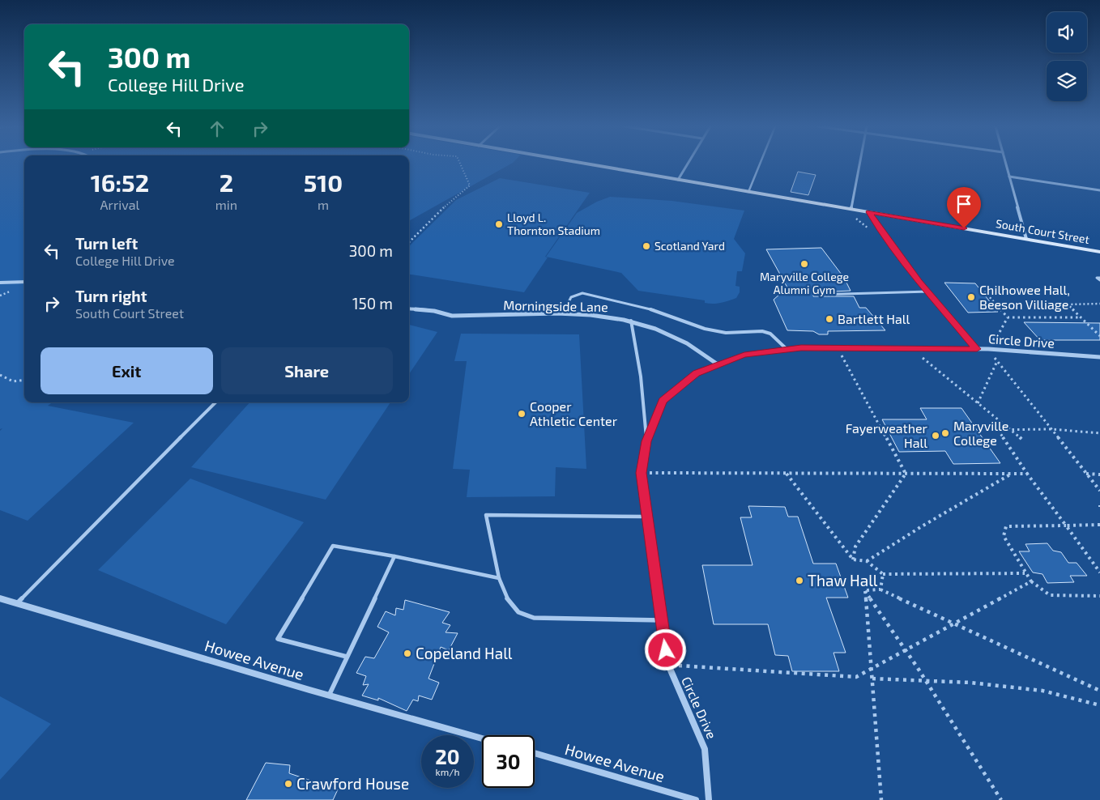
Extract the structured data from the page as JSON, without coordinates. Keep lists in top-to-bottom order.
{
  "streets": {
    "street": [
      "South Court Street",
      "Morningside Lane",
      "Circle Drive",
      "Howee Avenue"
    ]
  },
  "crossings": [
    ["Morningside Lane", "Circle Drive"]
  ],
  "places": [
    "Lloyd L. Thornton Stadium",
    "Scotland Yard",
    "Maryville College Alumni Gym",
    "Chilhowee Hall, Beeson Villiage",
    "Bartlett Hall",
    "Cooper Athletic Center",
    "Maryville College",
    "Fayerweather Hall",
    "Thaw Hall",
    "Copeland Hall",
    "Crawford House"
  ],
  "page": {
    "turn": ["300 m", "College Hill Drive"],
    "eta": [
      "16:52",
      "Arrival",
      "2",
      "min",
      "510",
      "m"
    ],
    "list": [
      {
        "name": "Turn left",
        "note": "College Hill Drive",
        "value": "300 m"
      },
      {
        "name": "Turn right",
        "note": "South Court Street",
        "value": "150 m"
      }
    ],
    "buttons": ["Exit", "Share"],
    "speed": "20 km/h",
    "limit": "30"
  }
}
